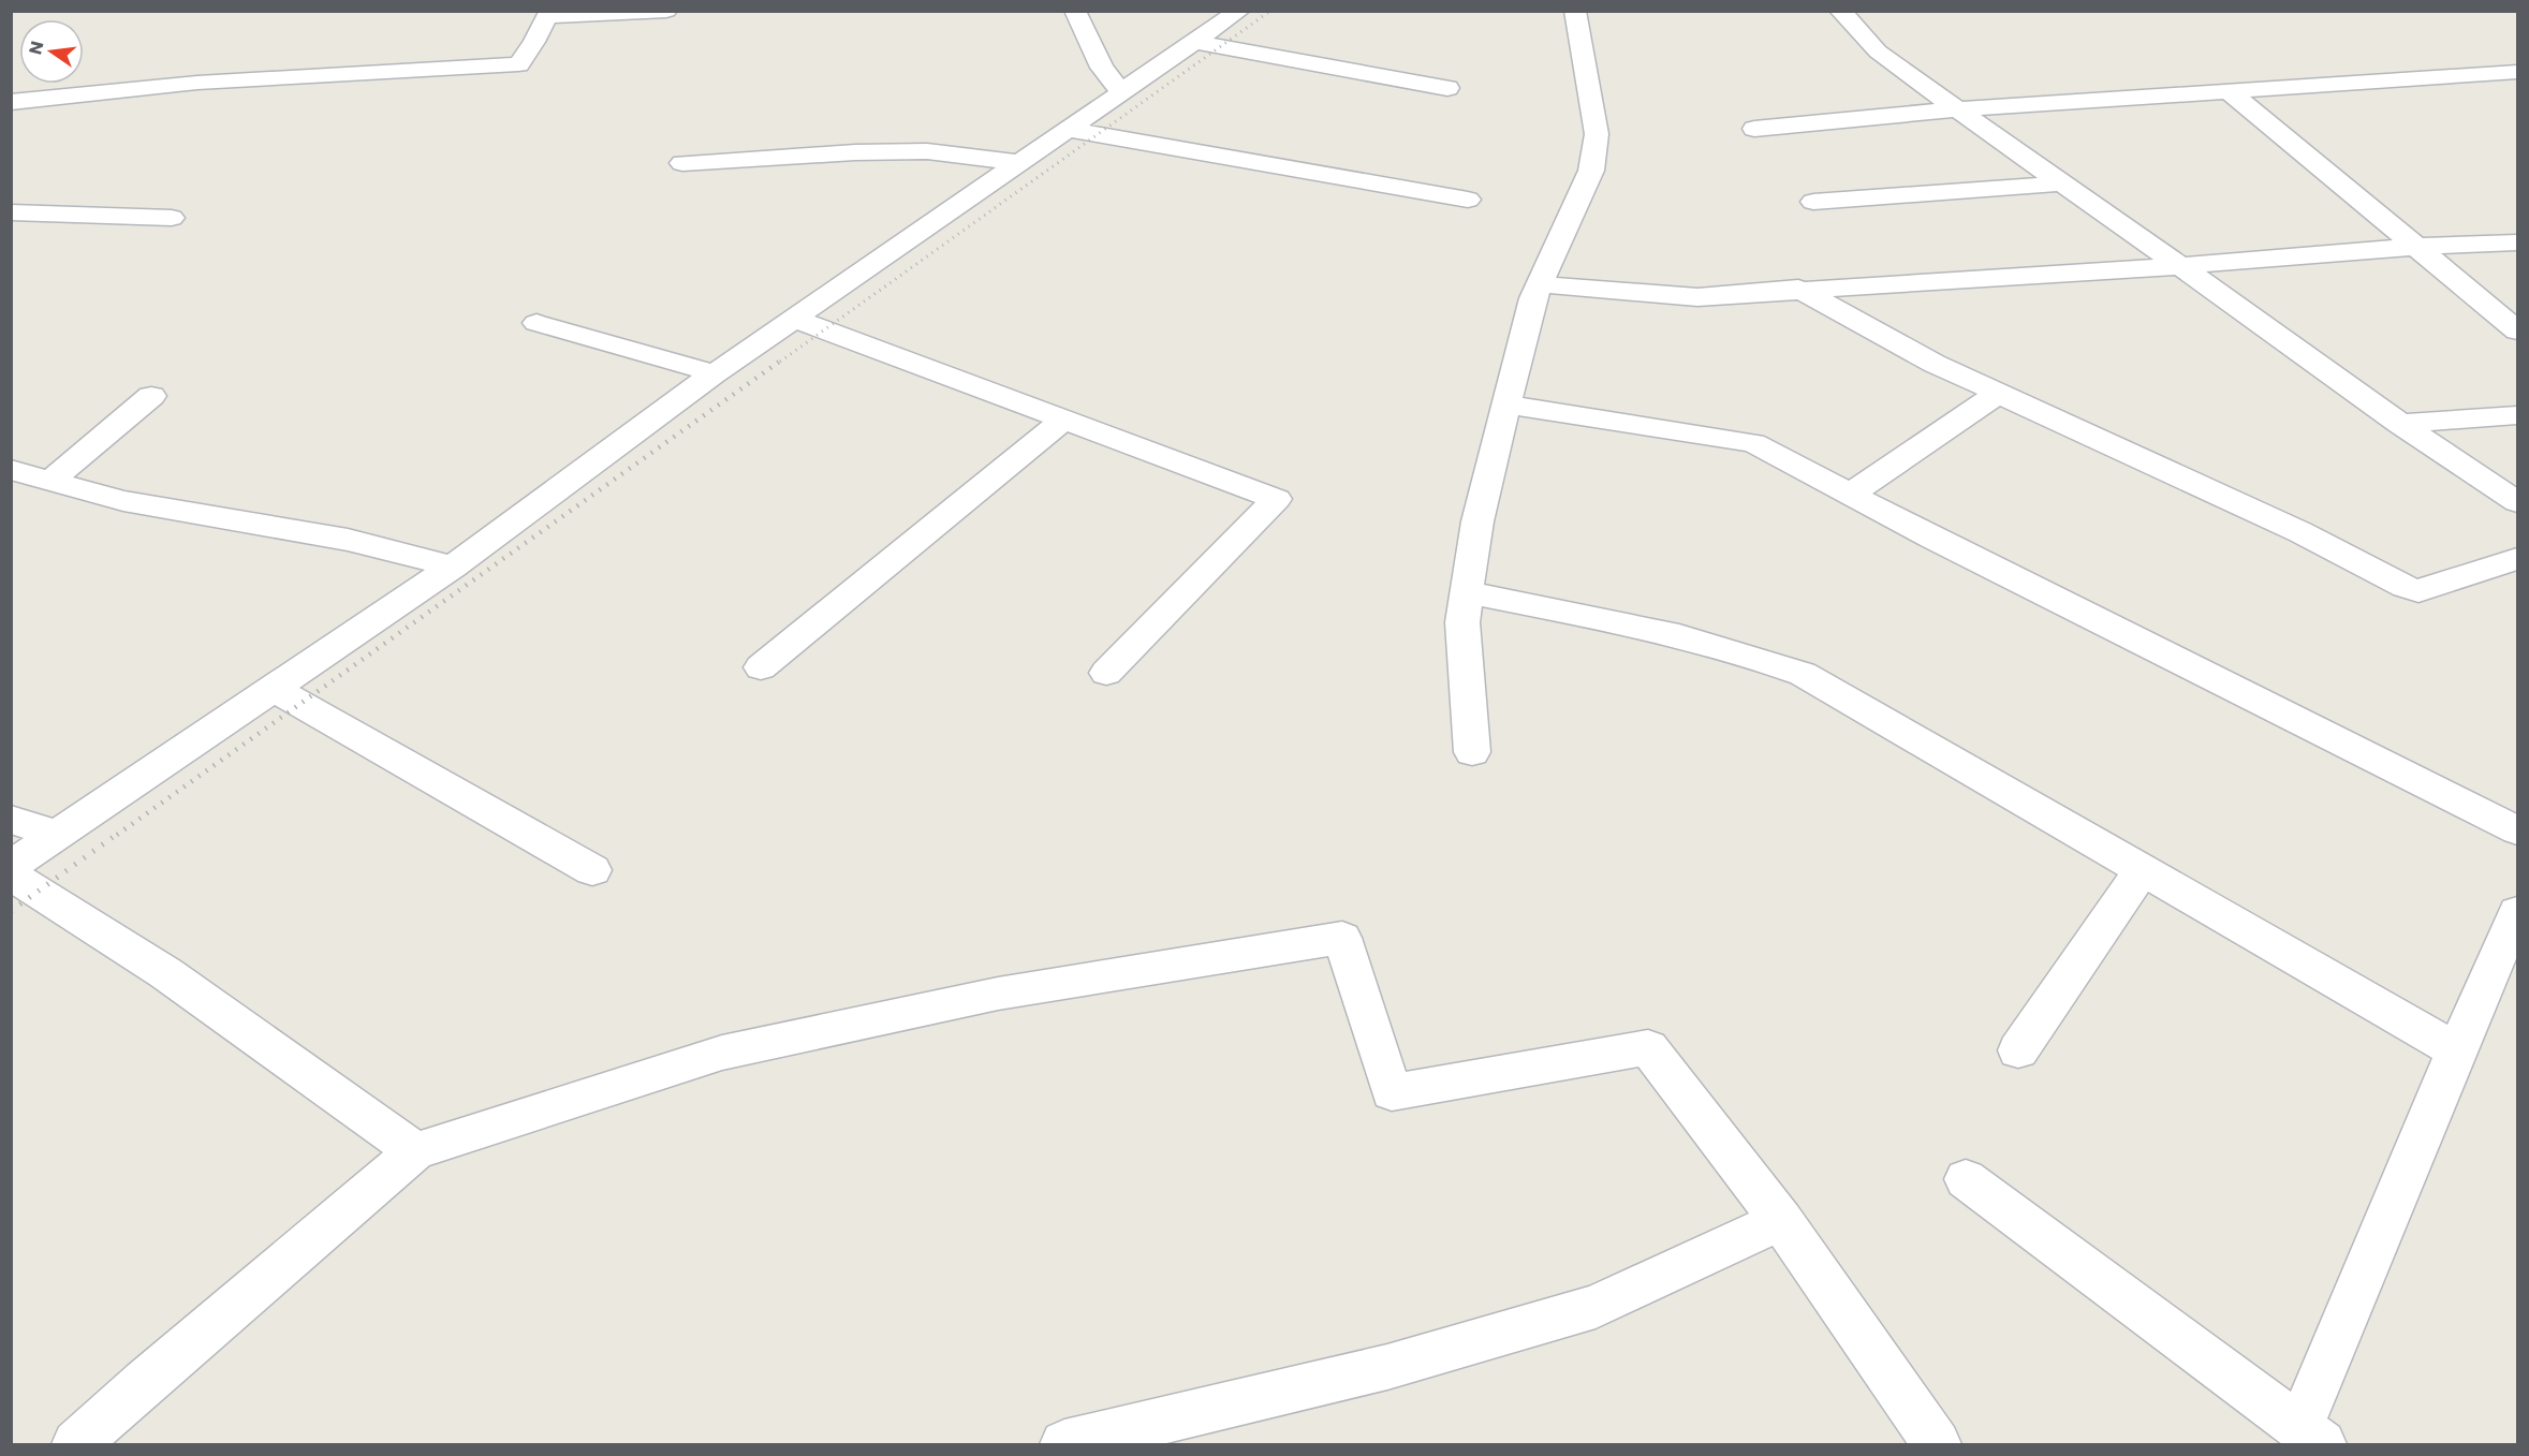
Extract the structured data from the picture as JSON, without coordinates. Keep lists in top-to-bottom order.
{
  "north": "left"
}
